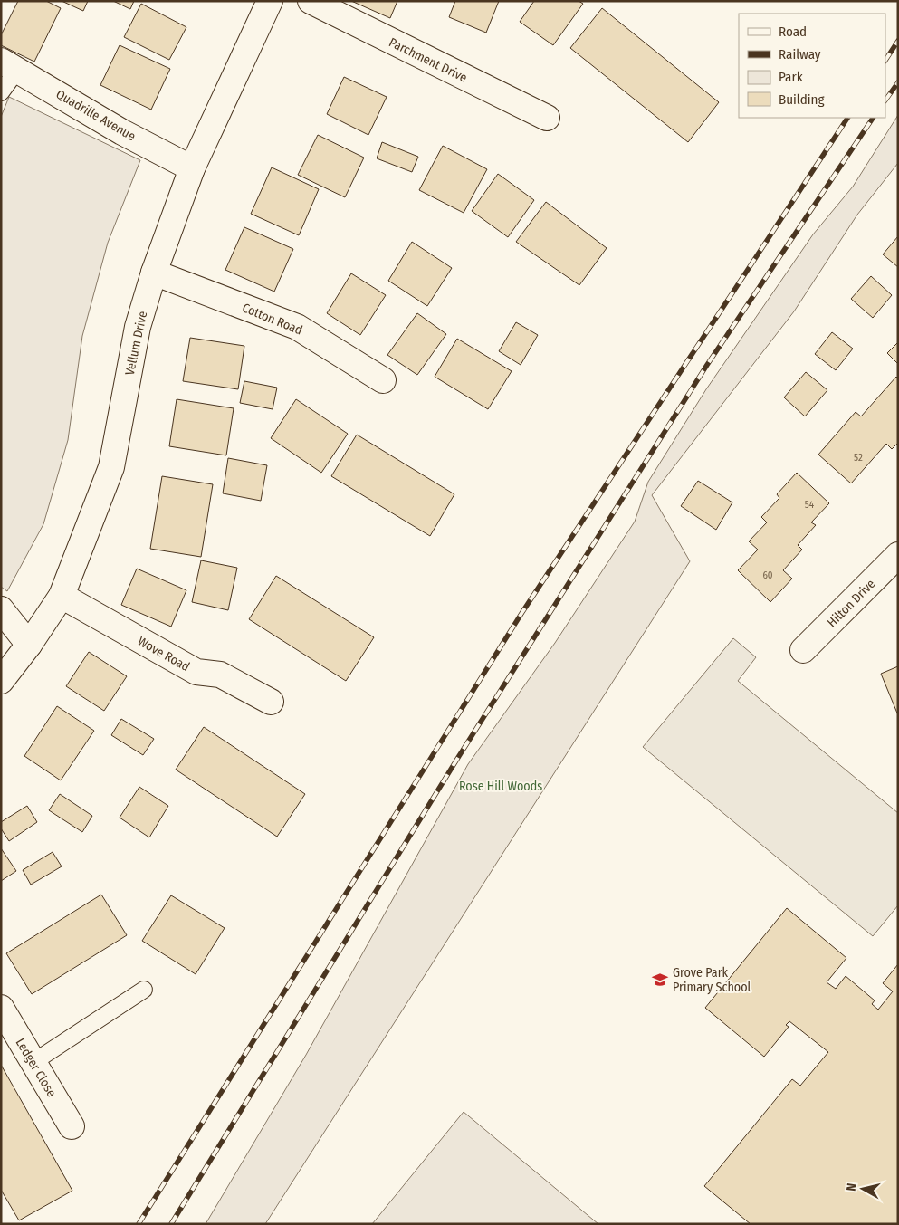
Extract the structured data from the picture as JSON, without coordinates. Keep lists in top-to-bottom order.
{
  "streets": {
    "street": [
      "Parchment Drive",
      "Quadrille Avenue",
      "Cotton Road",
      "Vellum Drive",
      "Hilton Drive",
      "Wove Road",
      "Ledger Close"
    ]
  },
  "crossings": [
    ["Quadrille Avenue", "Vellum Drive"],
    ["Cotton Road", "Vellum Drive"],
    ["Vellum Drive", "Wove Road"]
  ],
  "parks": ["Rose Hill Woods"],
  "places": {
    "school or university": ["Grove Park Primary School"]
  },
  "house_numbers": ["52", "54", "60"],
  "legend": [
    "Road",
    "Railway",
    "Park",
    "Building"
  ],
  "north": "left"
}
